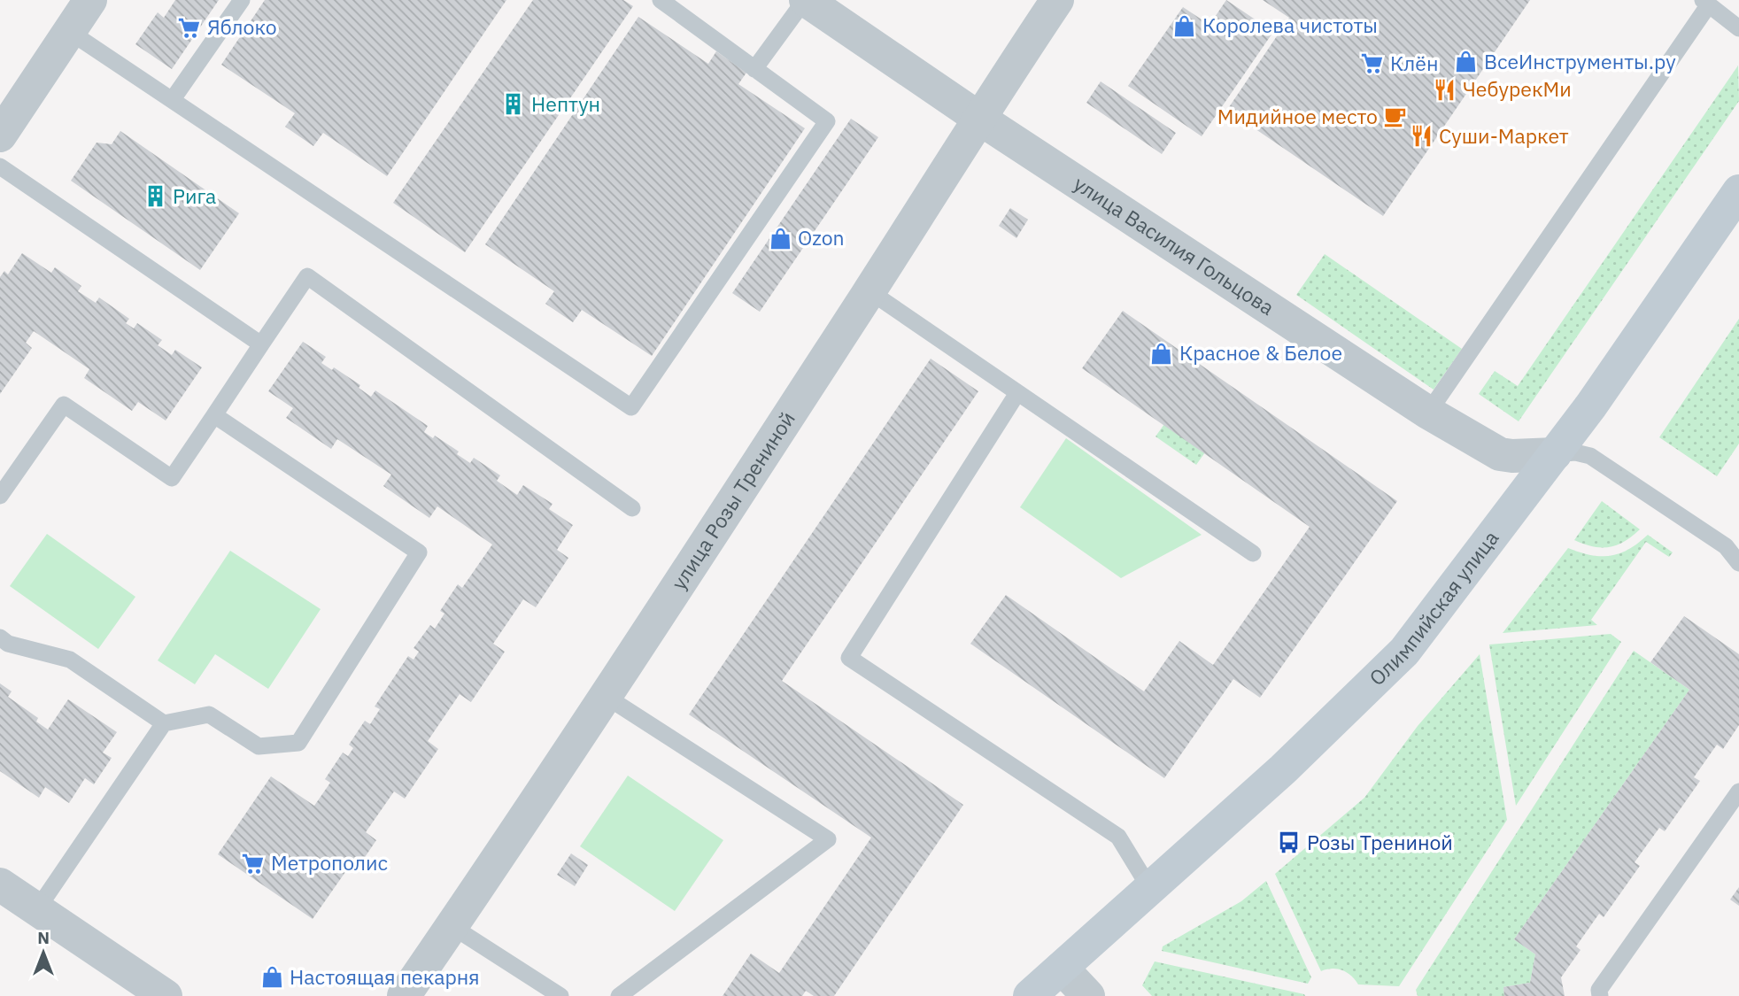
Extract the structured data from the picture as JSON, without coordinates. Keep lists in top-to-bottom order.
{
  "streets": {
    "street": ["улица Василия Гольцова", "улица Розы Трениной", "Олимпийская улица"]
  },
  "crossings": [
    ["улица Василия Гольцова", "улица Розы Трениной"],
    ["улица Василия Гольцова", "Олимпийская улица"]
  ],
  "places": {
    "shop": [
      "Королева чистоты",
      "ВсеИнструменты.ру",
      "Ozon",
      "Красное & Белое",
      "Настоящая пекарня"
    ],
    "supermarket": ["Яблоко", "Клён", "Метрополис"],
    "restaurant": ["ЧебурекМи", "Суши-Маркет"],
    "building": ["Нептун", "Рига"],
    "cafe": ["Мидийное место"],
    "bus stop": ["Розы Трениной"]
  },
  "north": "top"
}
